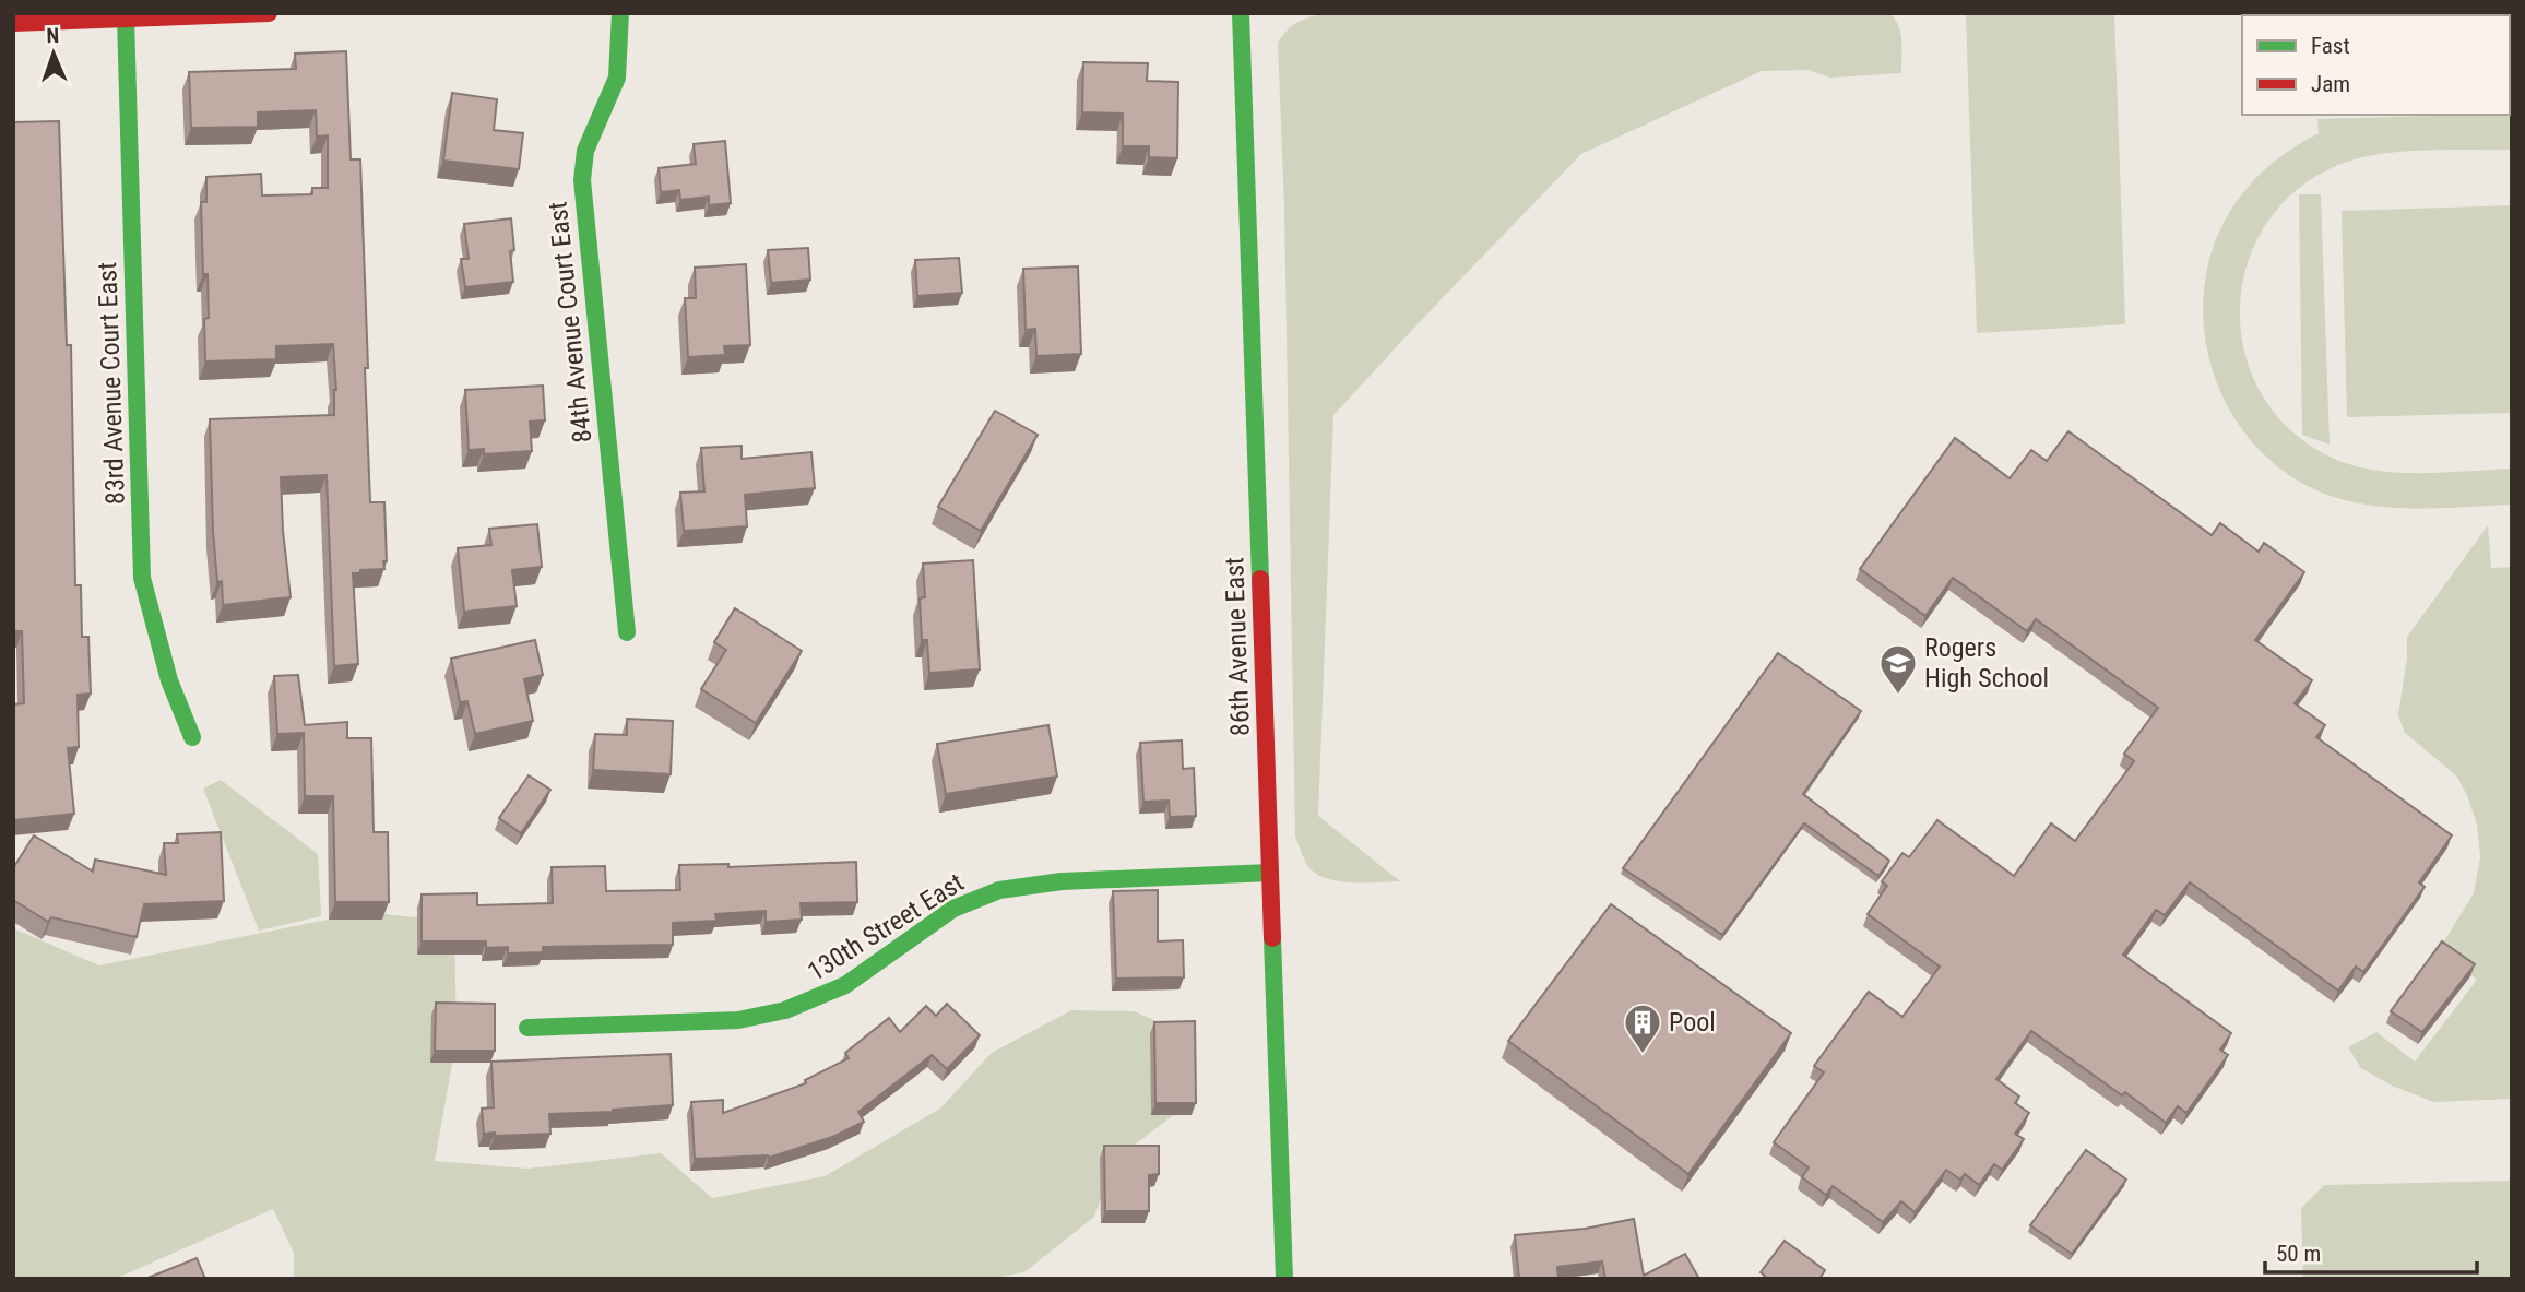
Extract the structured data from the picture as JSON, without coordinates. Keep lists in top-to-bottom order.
{
  "streets": {
    "street": [
      "84th Avenue Court East",
      "83rd Avenue Court East",
      "86th Avenue East",
      "130th Street East"
    ]
  },
  "crossings": [
    ["86th Avenue East", "130th Street East"]
  ],
  "places": {
    "school or university": ["Rogers High School"],
    "building": ["Pool"]
  },
  "legend": ["Fast", "Jam"],
  "scale_bar": "50 m",
  "north": "top"
}
